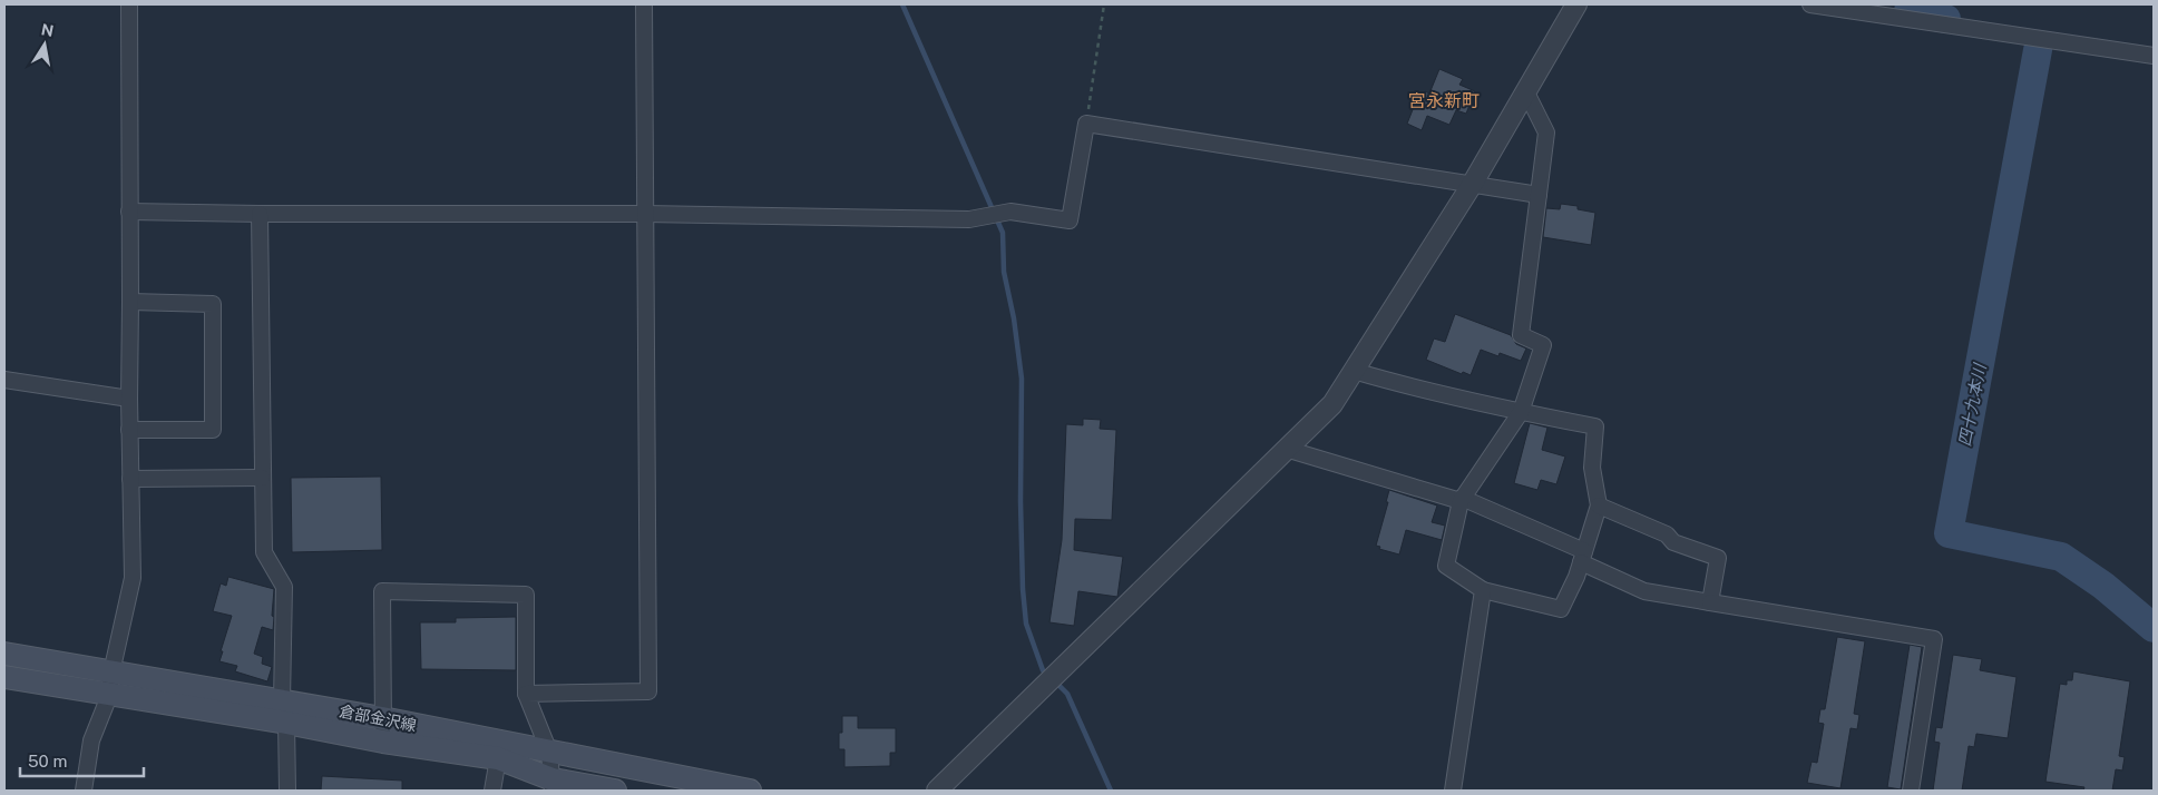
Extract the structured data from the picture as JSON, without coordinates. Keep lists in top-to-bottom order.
{
  "streets": {
    "main road": ["倉部金沢線"]
  },
  "districts": ["宮永新町"],
  "water": ["四十九本川"],
  "scale_bar": "50 m",
  "north": "top"
}
